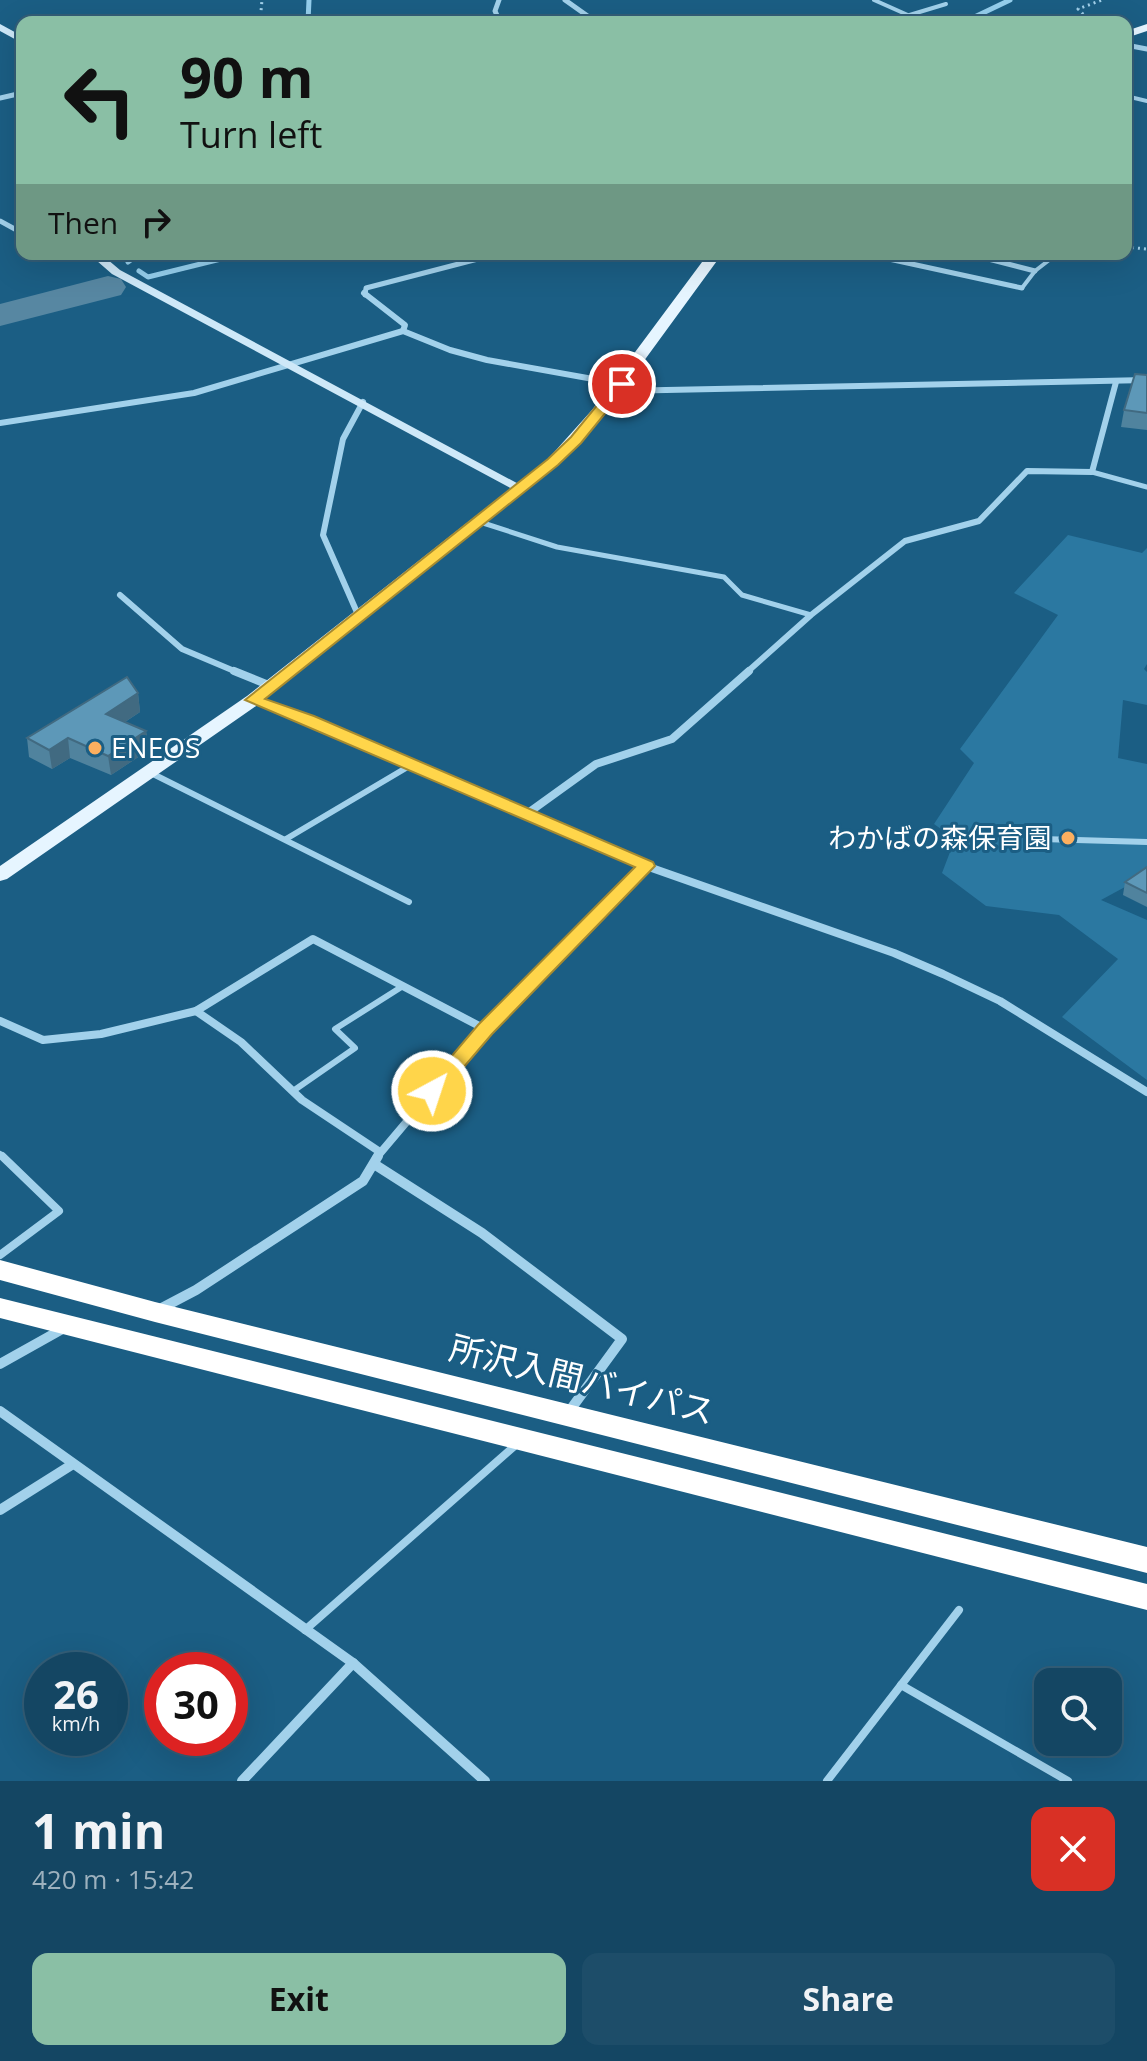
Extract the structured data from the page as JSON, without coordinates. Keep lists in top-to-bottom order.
{
  "streets": {
    "highway": ["所沢入間バイパス"]
  },
  "places": ["ENEOS", "わかばの森保育園"],
  "page": {
    "turn": ["90 m", "Turn left"],
    "then": "Then",
    "speed": "26 km/h",
    "limit": "30",
    "heading": ["1 min", "420 m · 15:42"],
    "buttons": ["Exit", "Share"]
  }
}
